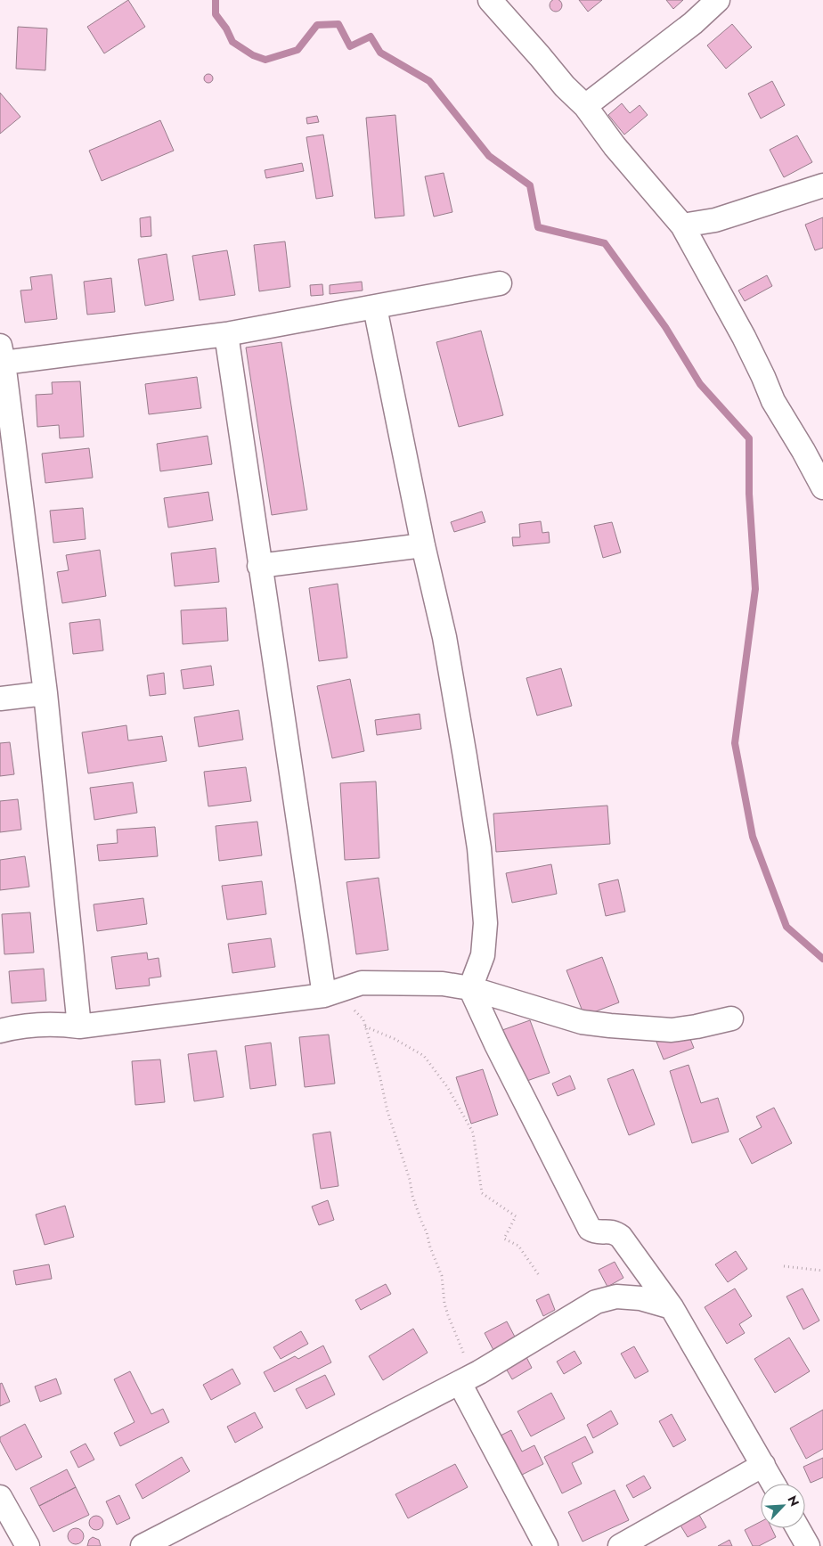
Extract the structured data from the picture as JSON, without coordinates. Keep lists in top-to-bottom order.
{
  "north": "top right"
}
